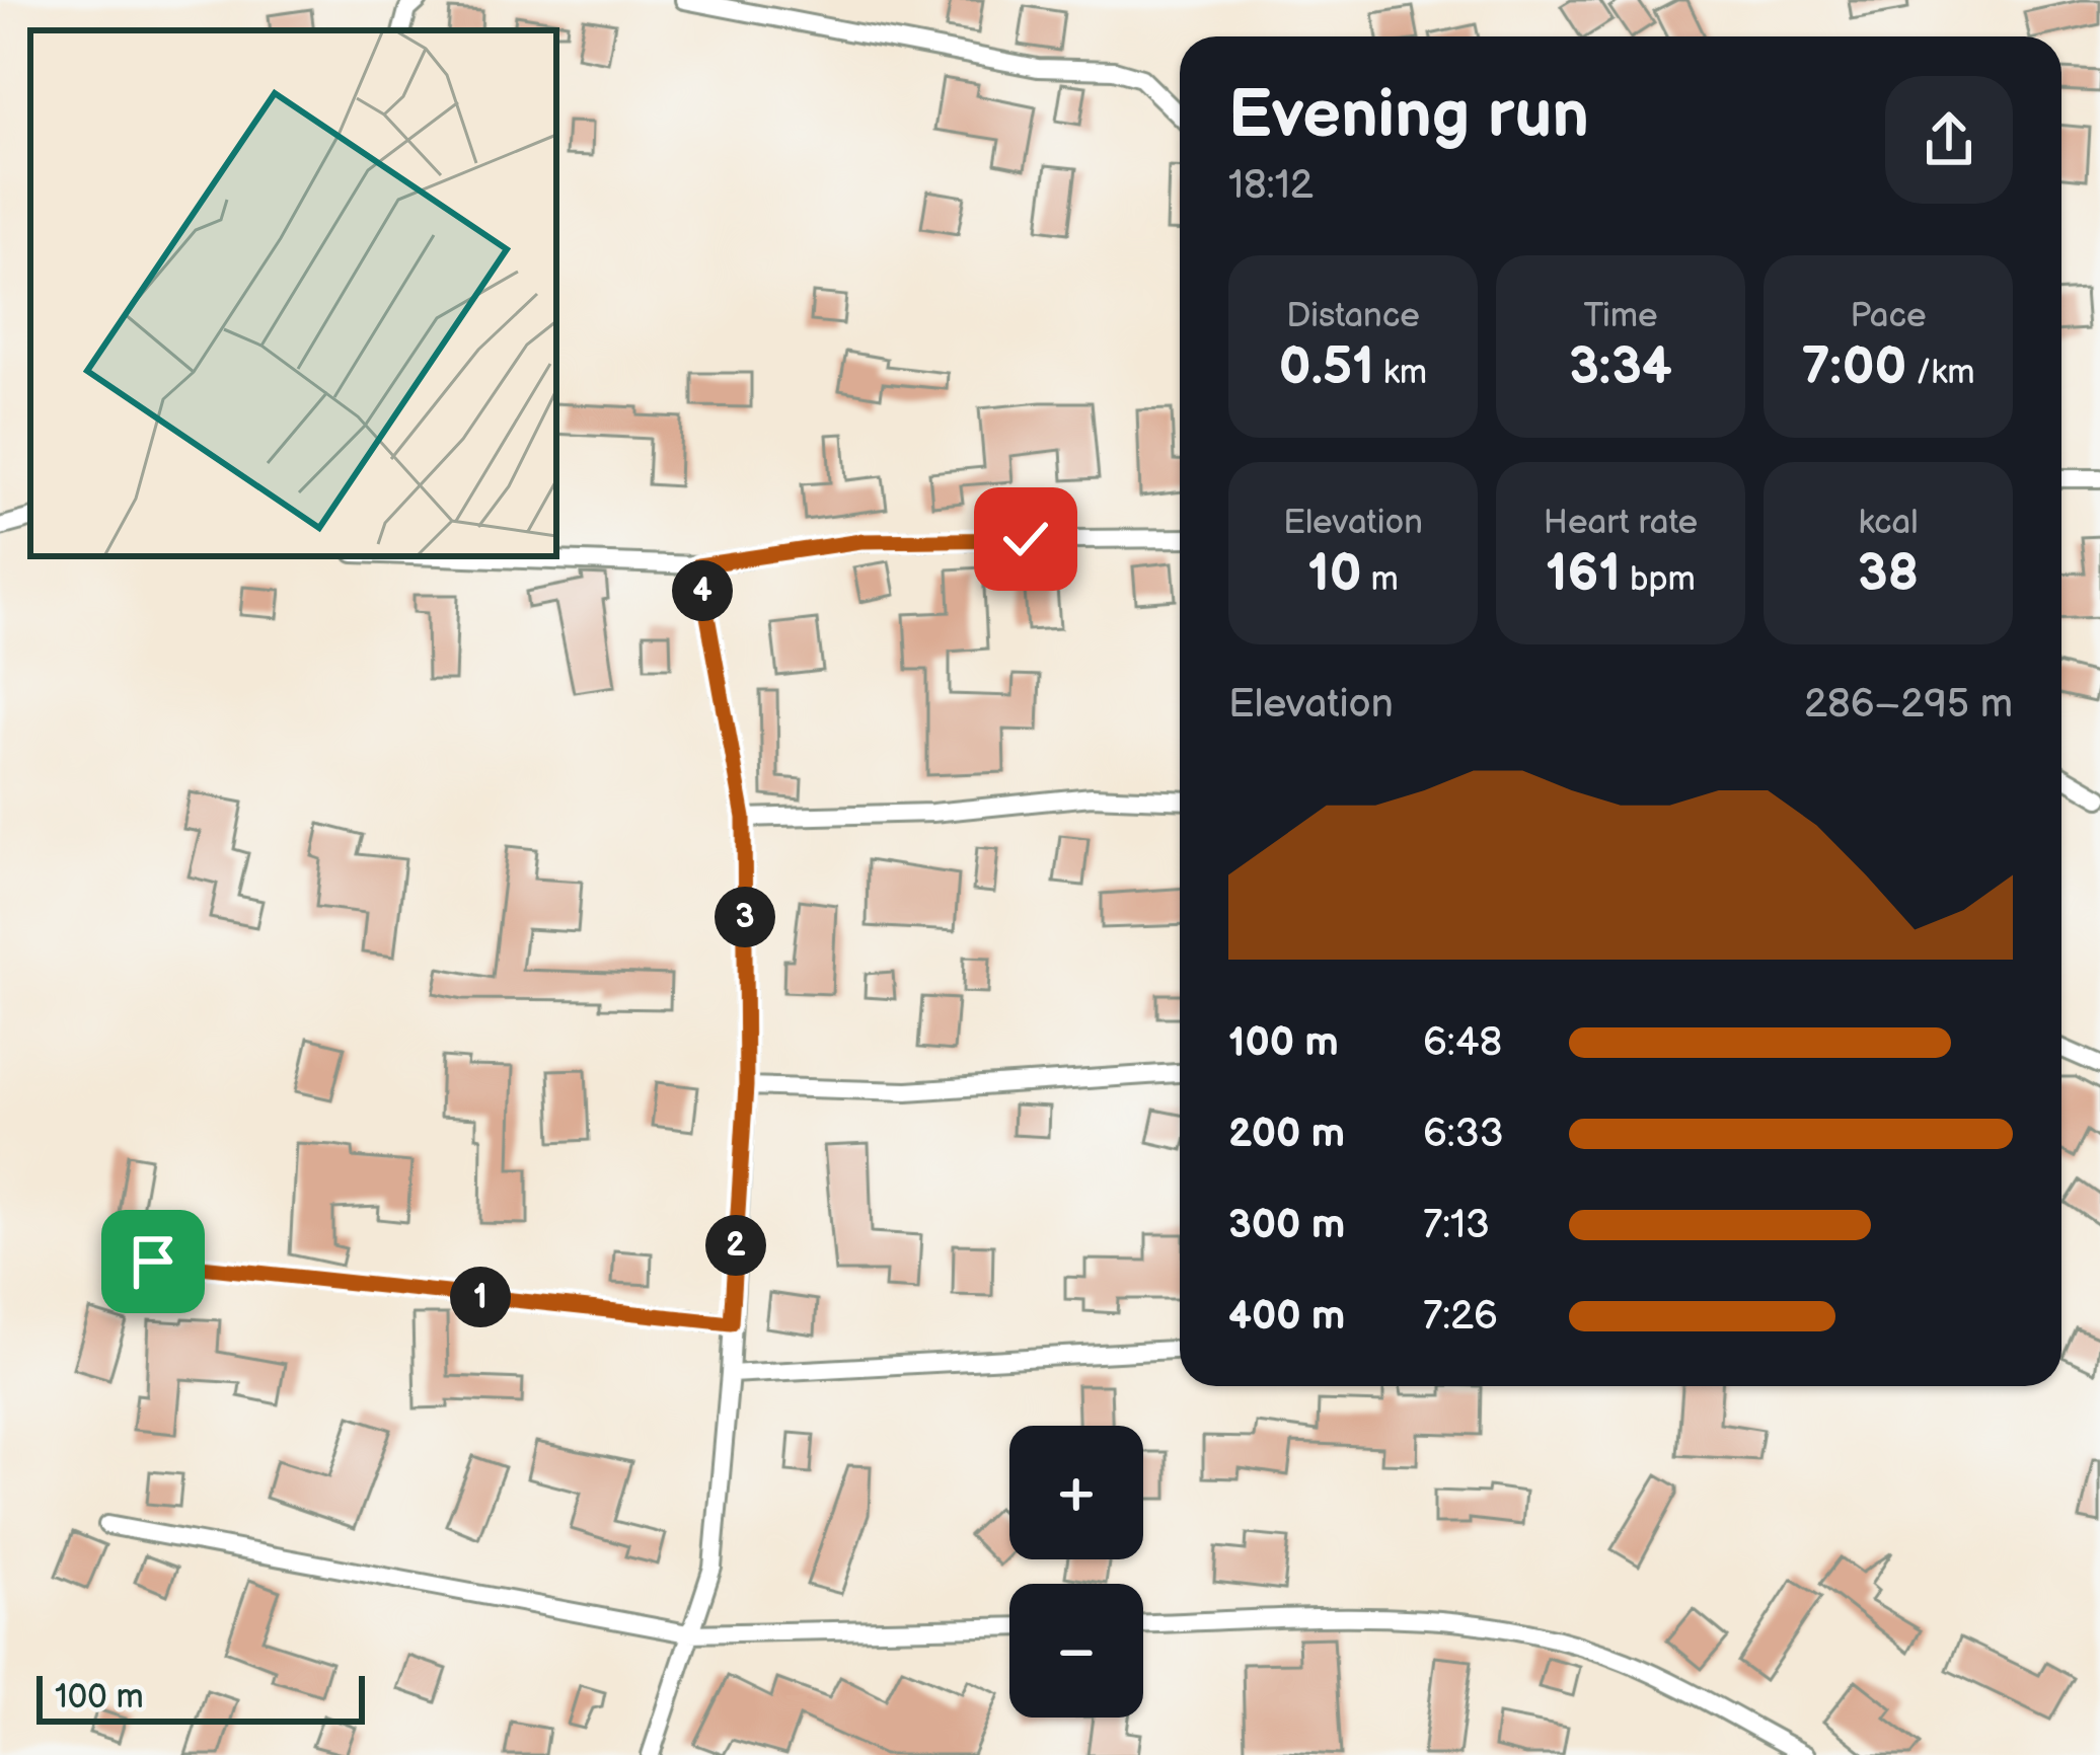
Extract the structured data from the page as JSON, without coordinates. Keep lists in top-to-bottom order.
{
  "scale_bar": "100 m",
  "page": {
    "heading": ["Evening run", "18:12"],
    "stats": [
      ["Distance", "0.51 km"],
      ["Time", "3:34"],
      ["Pace", "7:00 /km"],
      ["Elevation", "10 m"],
      ["Heart rate", "161 bpm"],
      ["kcal", "38"]
    ],
    "pins": [
      "4",
      "3",
      "2",
      "1"
    ],
    "chart": ["Elevation", "286–295 m"],
    "list": [
      {
        "name": "100 m",
        "note": "6:48"
      },
      {
        "name": "200 m",
        "note": "6:33"
      },
      {
        "name": "300 m",
        "note": "7:13"
      },
      {
        "name": "400 m",
        "note": "7:26"
      }
    ],
    "map_buttons": ["+", "−"],
    "scale": "100 m"
  }
}
